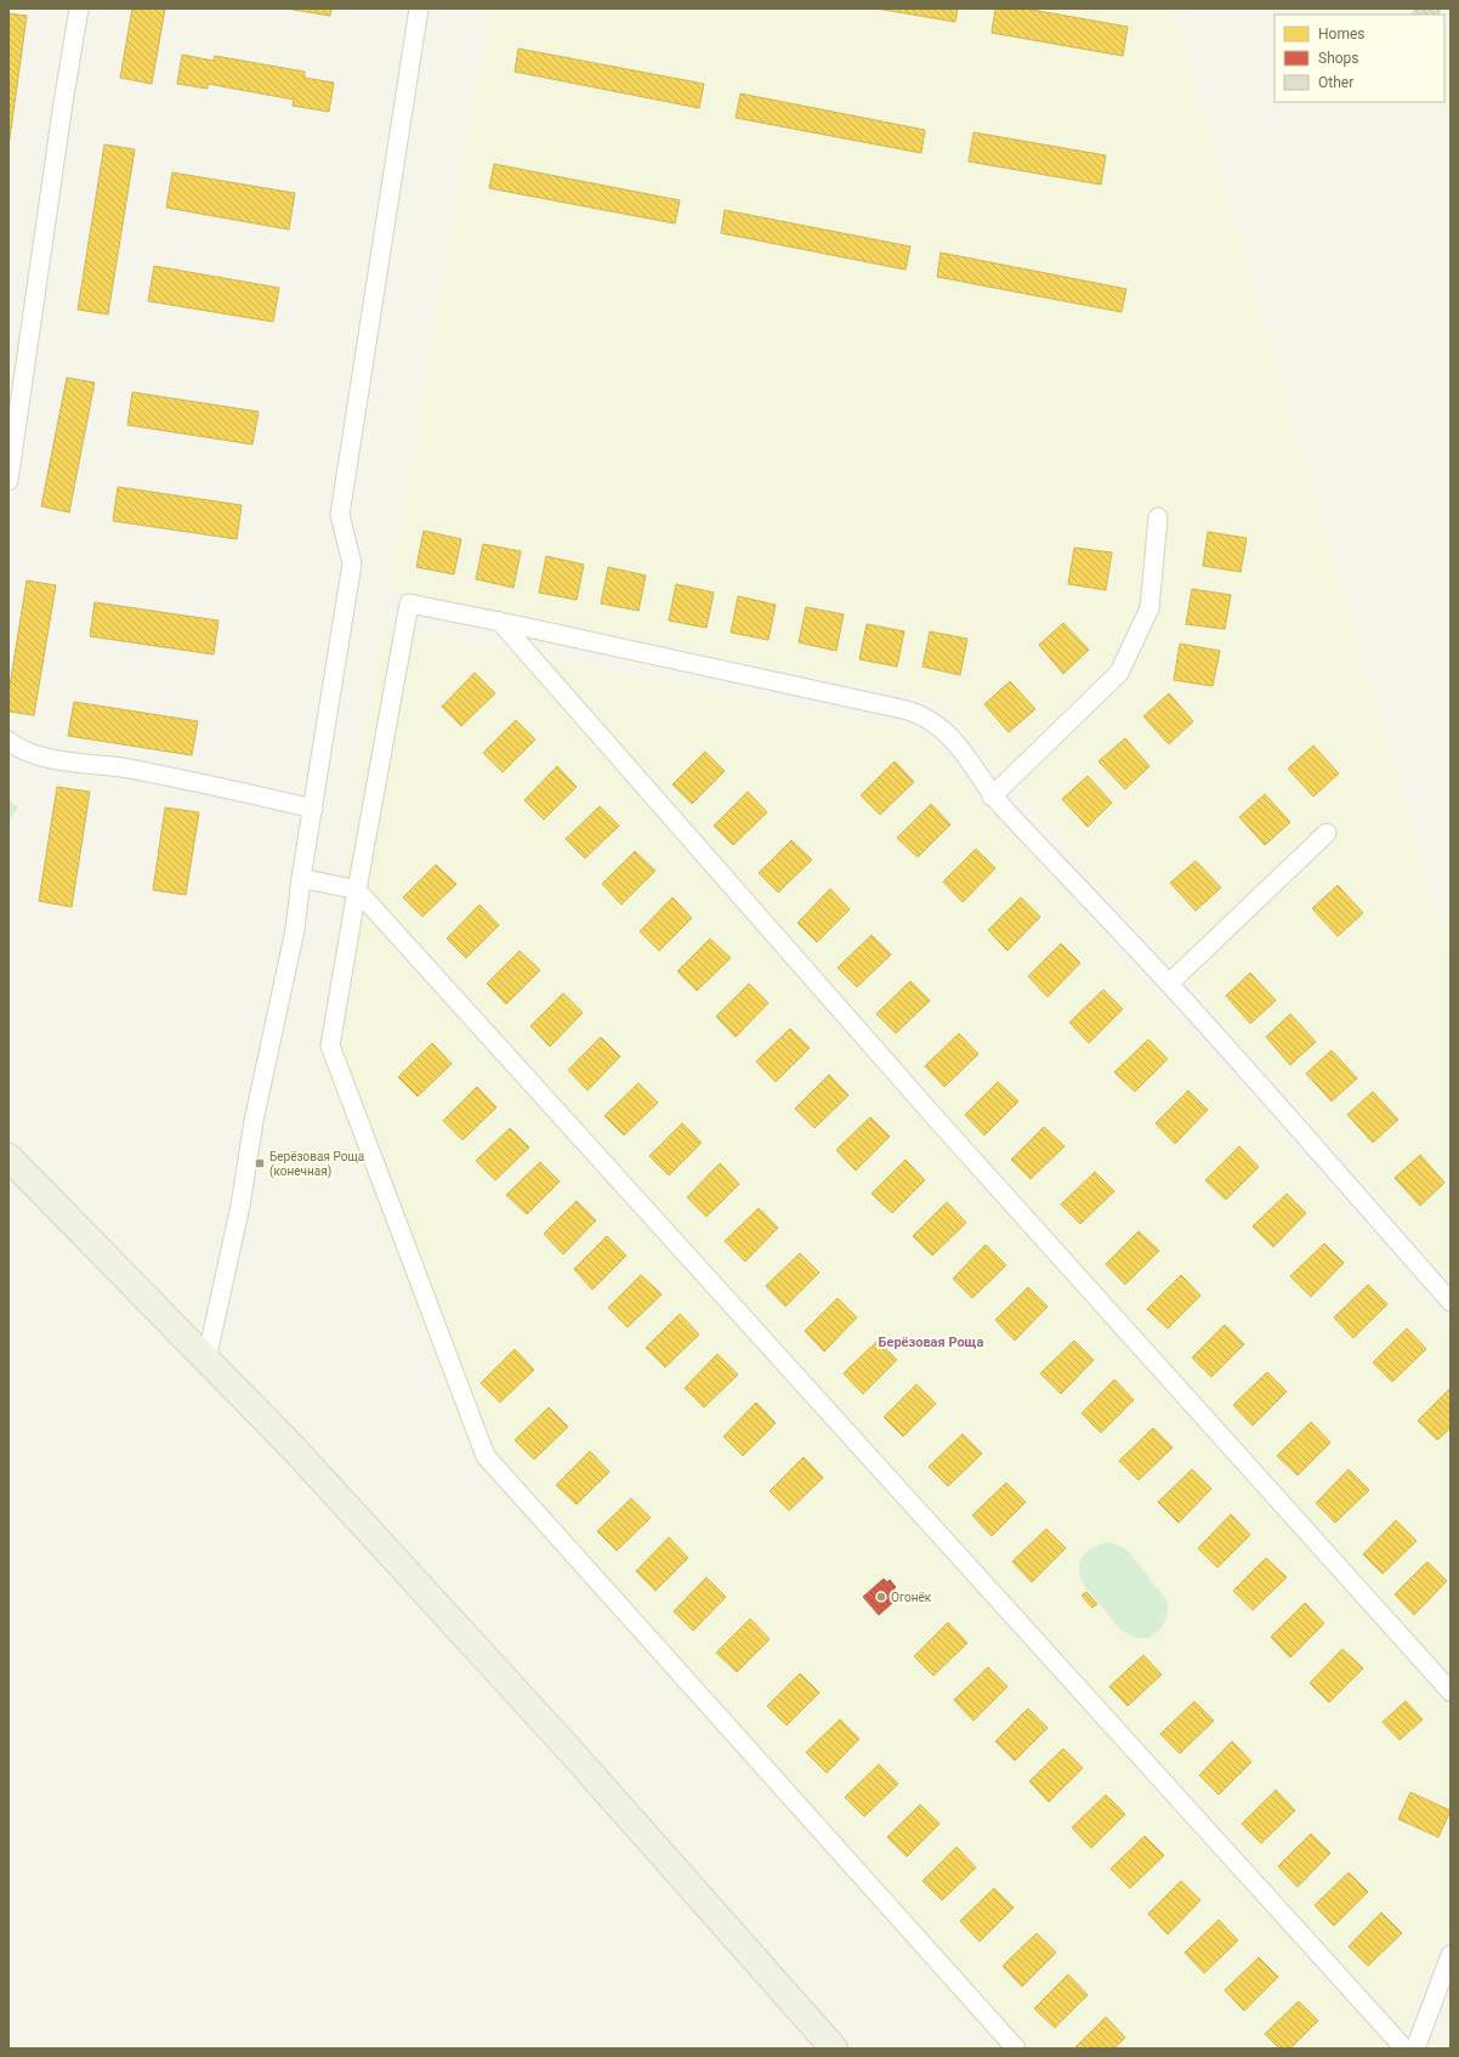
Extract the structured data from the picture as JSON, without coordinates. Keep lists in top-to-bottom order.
{
  "districts": ["Берёзовая Роща"],
  "places": {
    "transit": ["Берёзовая Роща (конечная)"],
    "other": ["Огонёк"]
  },
  "legend": ["Homes", "Shops", "Other"]
}
